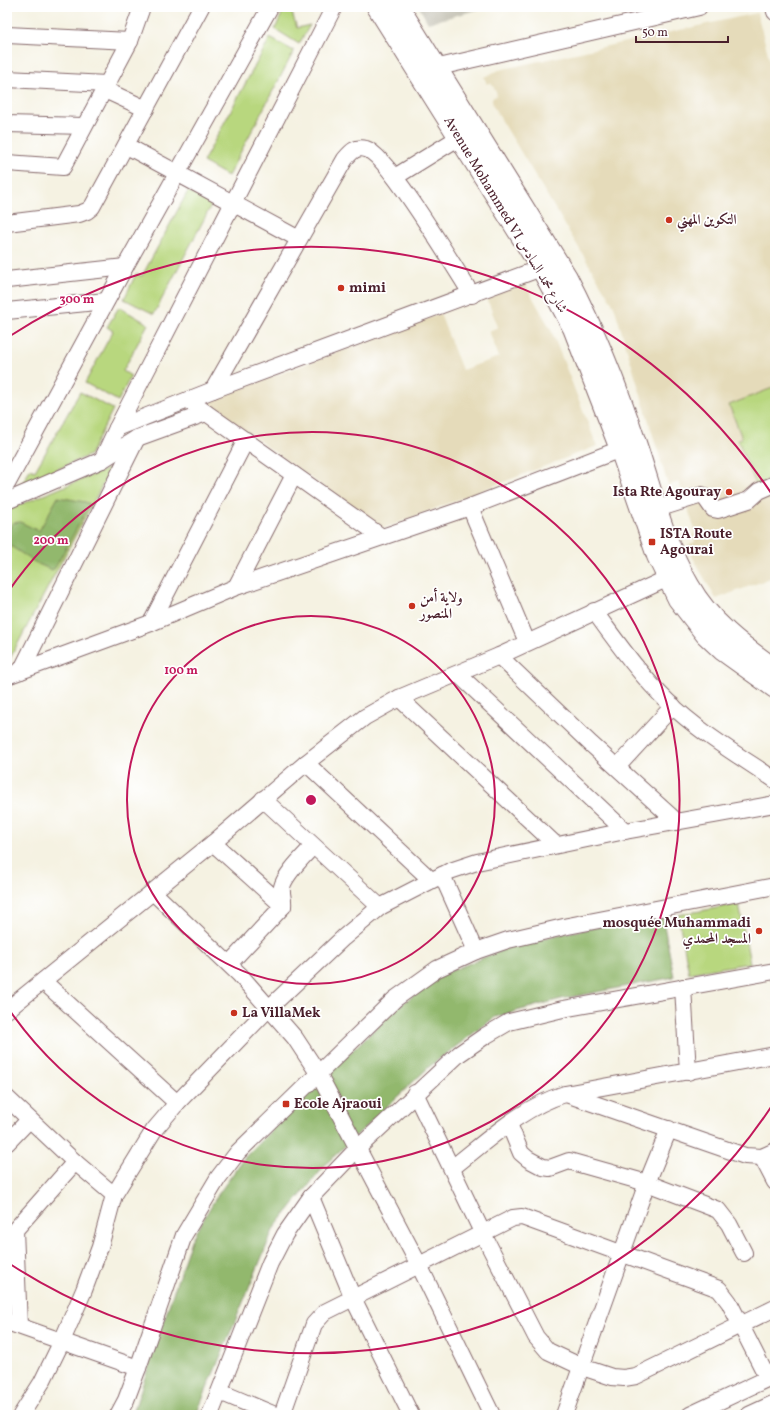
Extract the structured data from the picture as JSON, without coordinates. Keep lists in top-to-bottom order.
{
  "streets": {
    "main road": ["Avenue Mohammed VI شارع محمد السادس"]
  },
  "places": {
    "other": [
      "التكوين المهني",
      "mimi",
      "Ista Rte Agouray",
      "ولاية أمن المنصور",
      "mosquée Muhammadi المسجد المحمدي",
      "La VillaMek"
    ],
    "transit": ["ISTA Route Agourai", "Ecole Ajraoui"]
  },
  "scale_bar": "50 m",
  "rings": ["300 m", "200 m", "100 m"]
}
